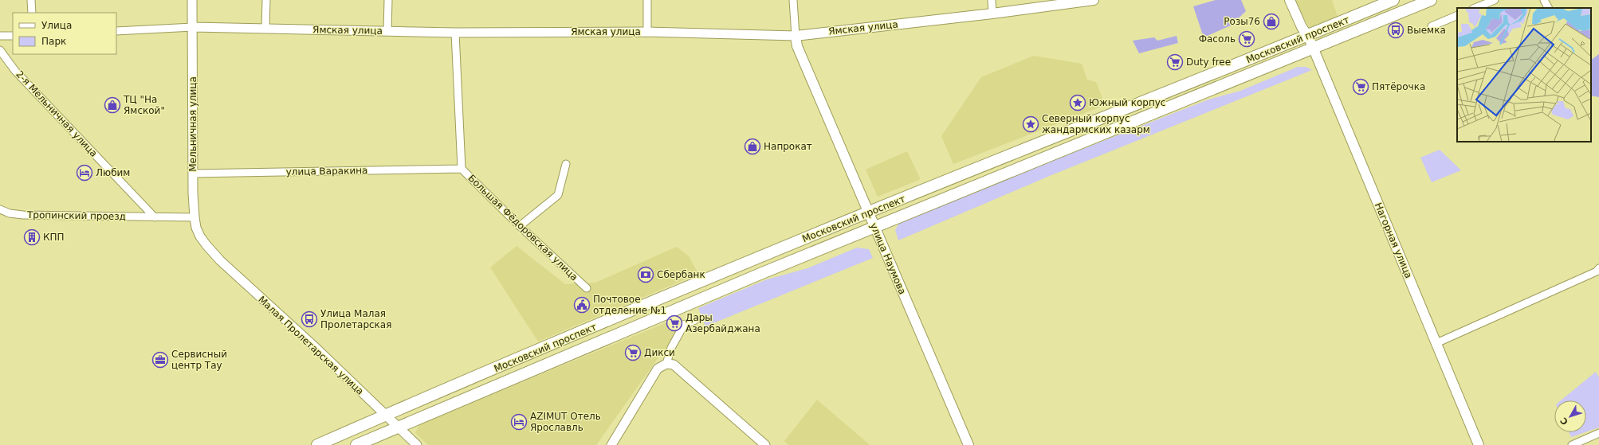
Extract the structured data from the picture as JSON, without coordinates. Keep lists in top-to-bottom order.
{
  "streets": {
    "main road": [
      "Ямская улица",
      "Московский проспект",
      "Нагорная улица",
      "улица Наумова"
    ],
    "street": [
      "2-я Мельничная улица",
      "Мельничная улица",
      "улица Варакина",
      "Тропинский проезд",
      "Большая Фёдоровская улица",
      "Малая Пролетарская улица"
    ]
  },
  "crossings": [
    ["Ямская улица", "Мельничная улица"],
    ["Ямская улица", "Большая Фёдоровская улица"],
    ["Ямская улица", "улица Наумова"],
    ["Московский проспект", "Нагорная улица"],
    ["Московский проспект", "улица Наумова"],
    ["Московский проспект", "Малая Пролетарская улица"],
    ["2-я Мельничная улица", "Тропинский проезд"],
    ["Мельничная улица", "улица Варакина"],
    ["Мельничная улица", "Тропинский проезд"],
    ["Мельничная улица", "Малая Пролетарская улица"],
    ["улица Варакина", "Большая Фёдоровская улица"]
  ],
  "places": {
    "shop": ["Розы76", "ТЦ \"На Ямской\"", "Напрокат"],
    "bus stop": ["Выемка", "Улица Малая Пролетарская"],
    "supermarket": [
      "Фасоль",
      "Duty free",
      "Пятёрочка",
      "Дары Азербайджана",
      "Дикси"
    ],
    "place": ["Южный корпус", "Северный корпус жандармских казарм"],
    "hotel": ["Любим", "AZIMUT Отель Ярославль"],
    "building": ["КПП"],
    "bank": ["Сбербанк"],
    "public building": ["Почтовое отделение №1"],
    "office": ["Сервисный центр Тау"]
  },
  "legend": ["Улица", "Парк"],
  "north": "bottom left"
}
